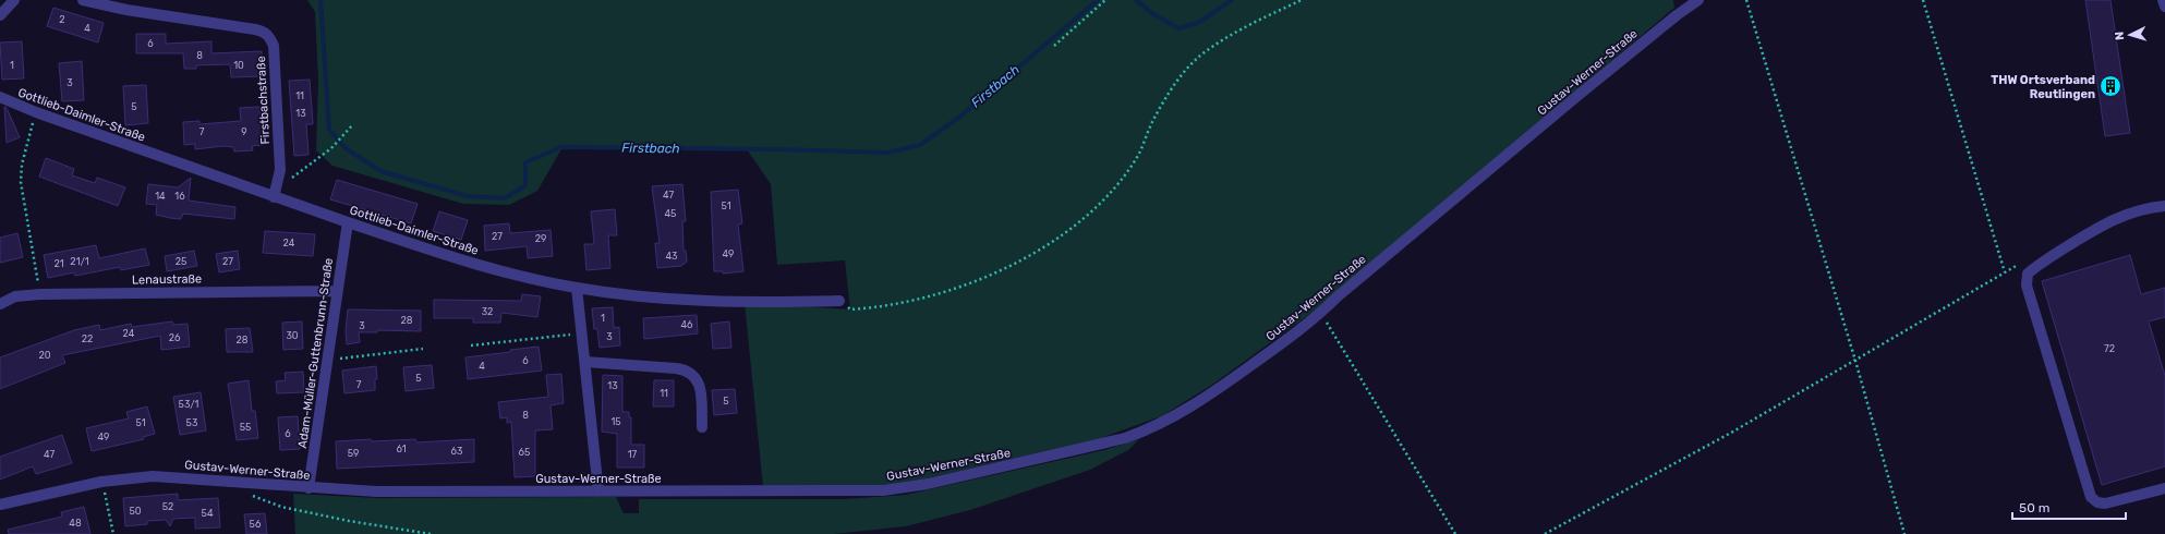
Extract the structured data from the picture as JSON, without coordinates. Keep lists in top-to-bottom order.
{
  "streets": {
    "street": [
      "Gustav-Werner-Straße",
      "Firstbachstraße",
      "Gottlieb-Daimler-Straße",
      "Lenaustraße",
      "Adam-Müller-Guttenbrunn-Straße"
    ]
  },
  "crossings": [
    ["Gustav-Werner-Straße", "Adam-Müller-Guttenbrunn-Straße"],
    ["Firstbachstraße", "Gottlieb-Daimler-Straße"],
    ["Gottlieb-Daimler-Straße", "Adam-Müller-Guttenbrunn-Straße"],
    ["Lenaustraße", "Adam-Müller-Guttenbrunn-Straße"]
  ],
  "water": ["Firstbach"],
  "places": {
    "building": ["THW Ortsverband Reutlingen"]
  },
  "house_numbers": [
    "2",
    "4",
    "6",
    "8",
    "1",
    "10",
    "3",
    "11",
    "5",
    "13",
    "7",
    "9",
    "47",
    "14",
    "16",
    "51",
    "45",
    "27",
    "29",
    "24",
    "49",
    "43",
    "21/1",
    "25",
    "27",
    "21",
    "32",
    "1",
    "28",
    "46",
    "3",
    "24",
    "30",
    "3",
    "26",
    "22",
    "28",
    "72",
    "20",
    "6",
    "4",
    "5",
    "7",
    "13",
    "11",
    "5",
    "53/1",
    "8",
    "15",
    "51",
    "53",
    "55",
    "6",
    "49",
    "61",
    "63",
    "65",
    "59",
    "47",
    "17",
    "52",
    "50",
    "54",
    "48",
    "56"
  ],
  "scale_bar": "50 m",
  "north": "left"
}
